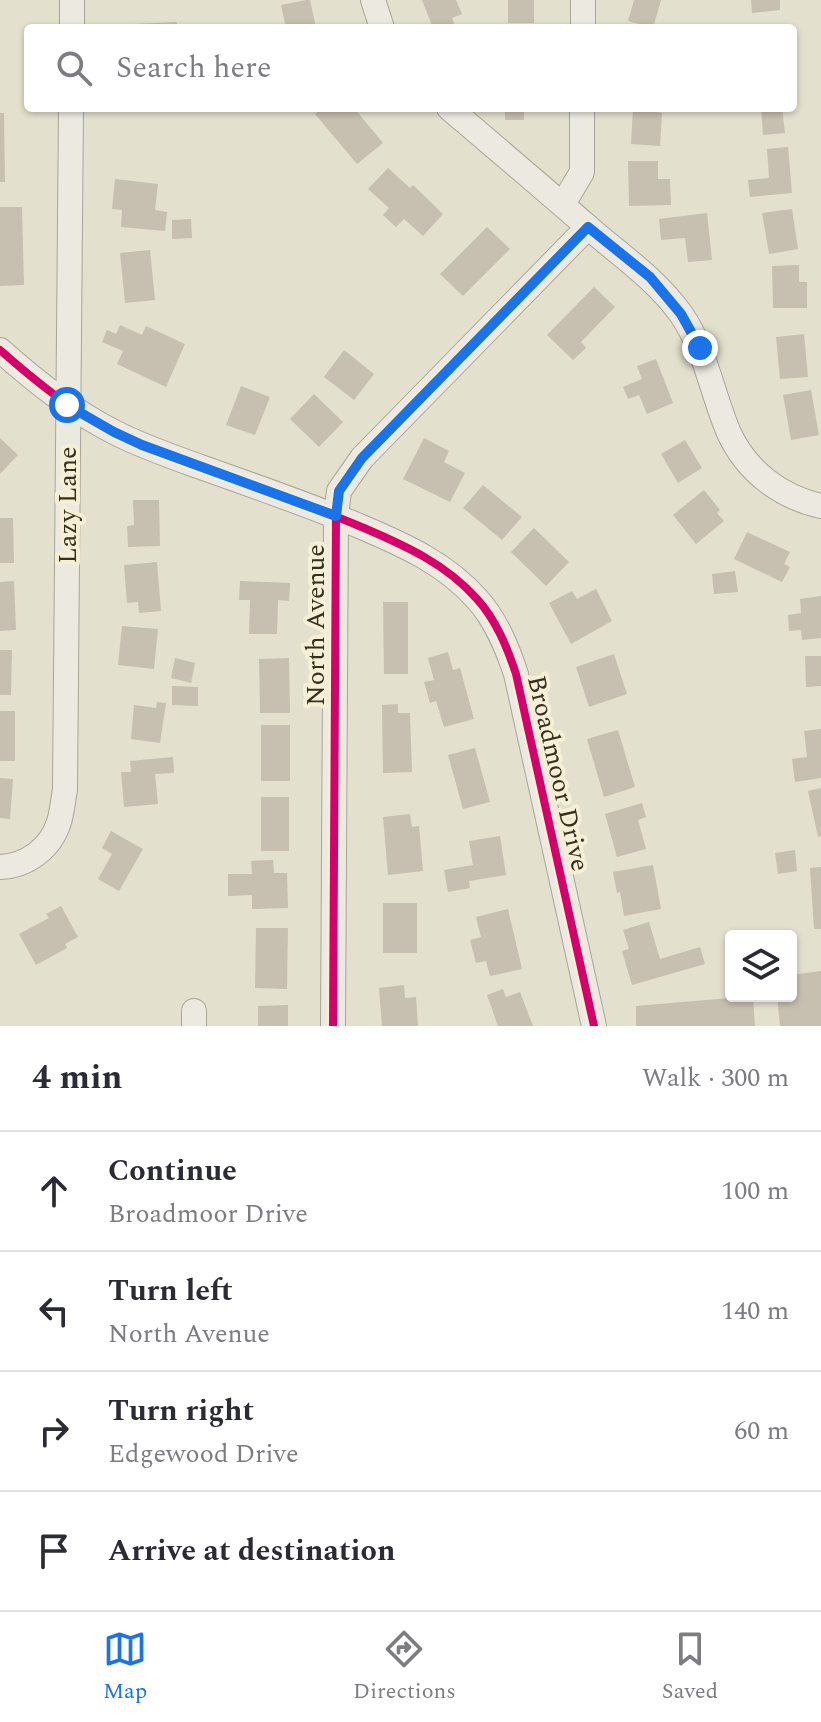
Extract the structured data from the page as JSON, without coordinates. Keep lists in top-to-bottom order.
{
  "streets": {
    "street": ["Lazy Lane", "North Avenue", "Broadmoor Drive"]
  },
  "crossings": [
    ["Lazy Lane", "Broadmoor Drive"],
    ["North Avenue", "Broadmoor Drive"]
  ],
  "page": {
    "search": "Search here",
    "heading": ["4 min", "Walk · 300 m"],
    "list": [
      ["Continue", "Broadmoor Drive", "100 m"],
      ["Turn left", "North Avenue", "140 m"],
      ["Turn right", "Edgewood Drive", "60 m"],
      "Arrive at destination"
    ],
    "nav": ["Map", "Directions", "Saved"]
  }
}
